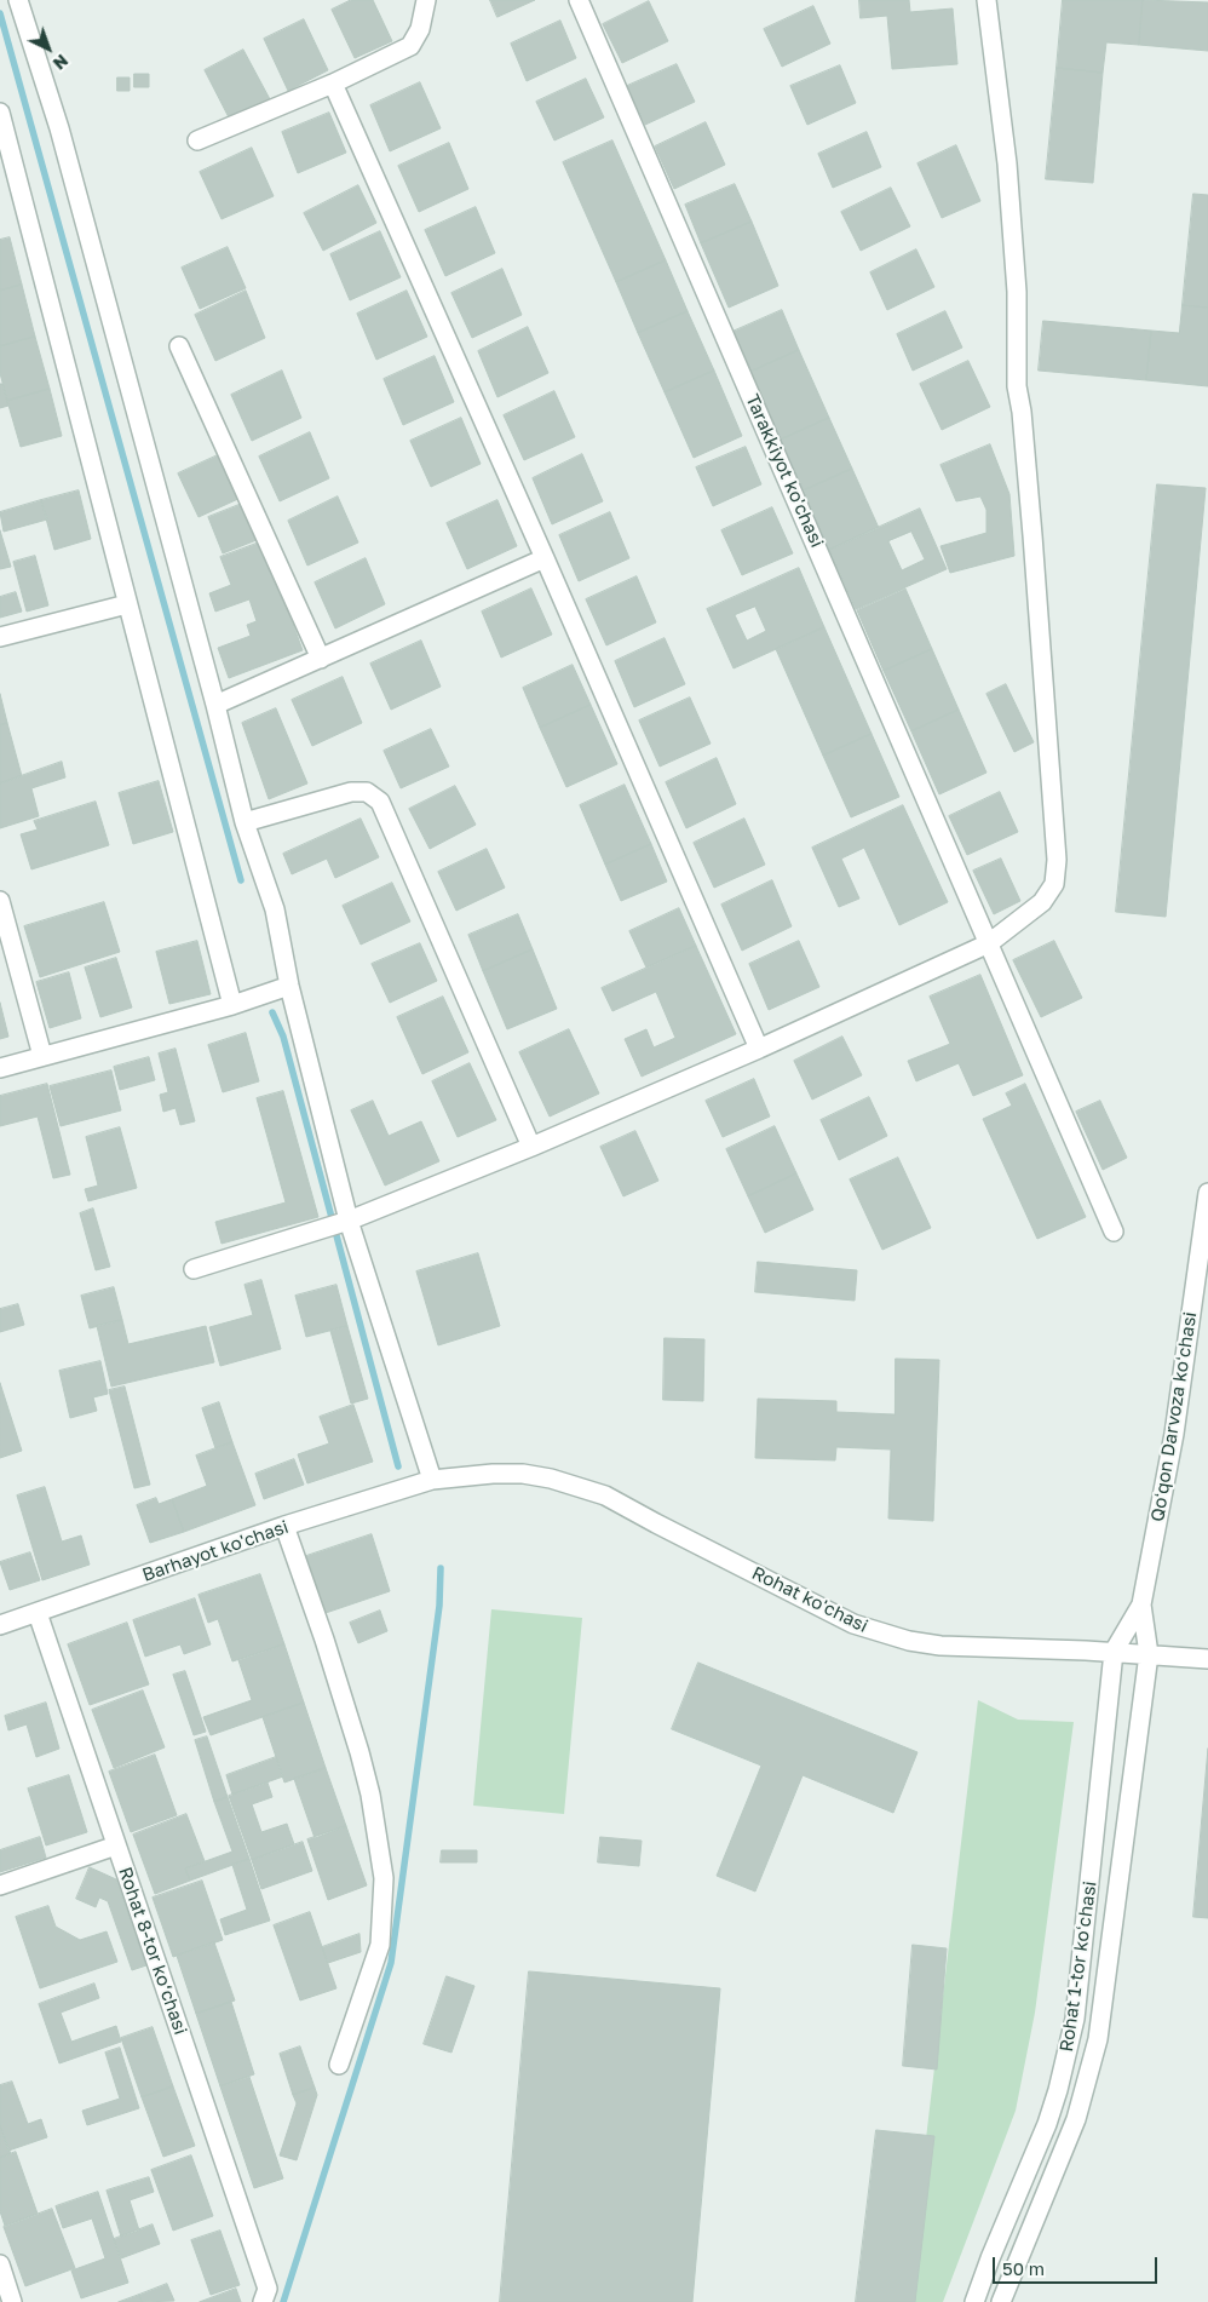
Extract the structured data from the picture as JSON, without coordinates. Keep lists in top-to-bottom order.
{
  "streets": {
    "street": [
      "Tarakkiyot ko'chasi",
      "Qoʻqon Darvoza koʻchasi",
      "Barhayot ko'chasi",
      "Rohat ko'chasi",
      "Rohat 8-tor ko‘chasi",
      "Rohat 1-tor koʻchasi"
    ]
  },
  "crossings": [
    ["Qoʻqon Darvoza koʻchasi", "Rohat ko'chasi"],
    ["Qoʻqon Darvoza koʻchasi", "Rohat 1-tor koʻchasi"],
    ["Barhayot ko'chasi", "Rohat ko'chasi"],
    ["Barhayot ko'chasi", "Rohat 8-tor ko‘chasi"],
    ["Rohat ko'chasi", "Rohat 1-tor koʻchasi"]
  ],
  "scale_bar": "50 m",
  "north": "bottom right"
}
